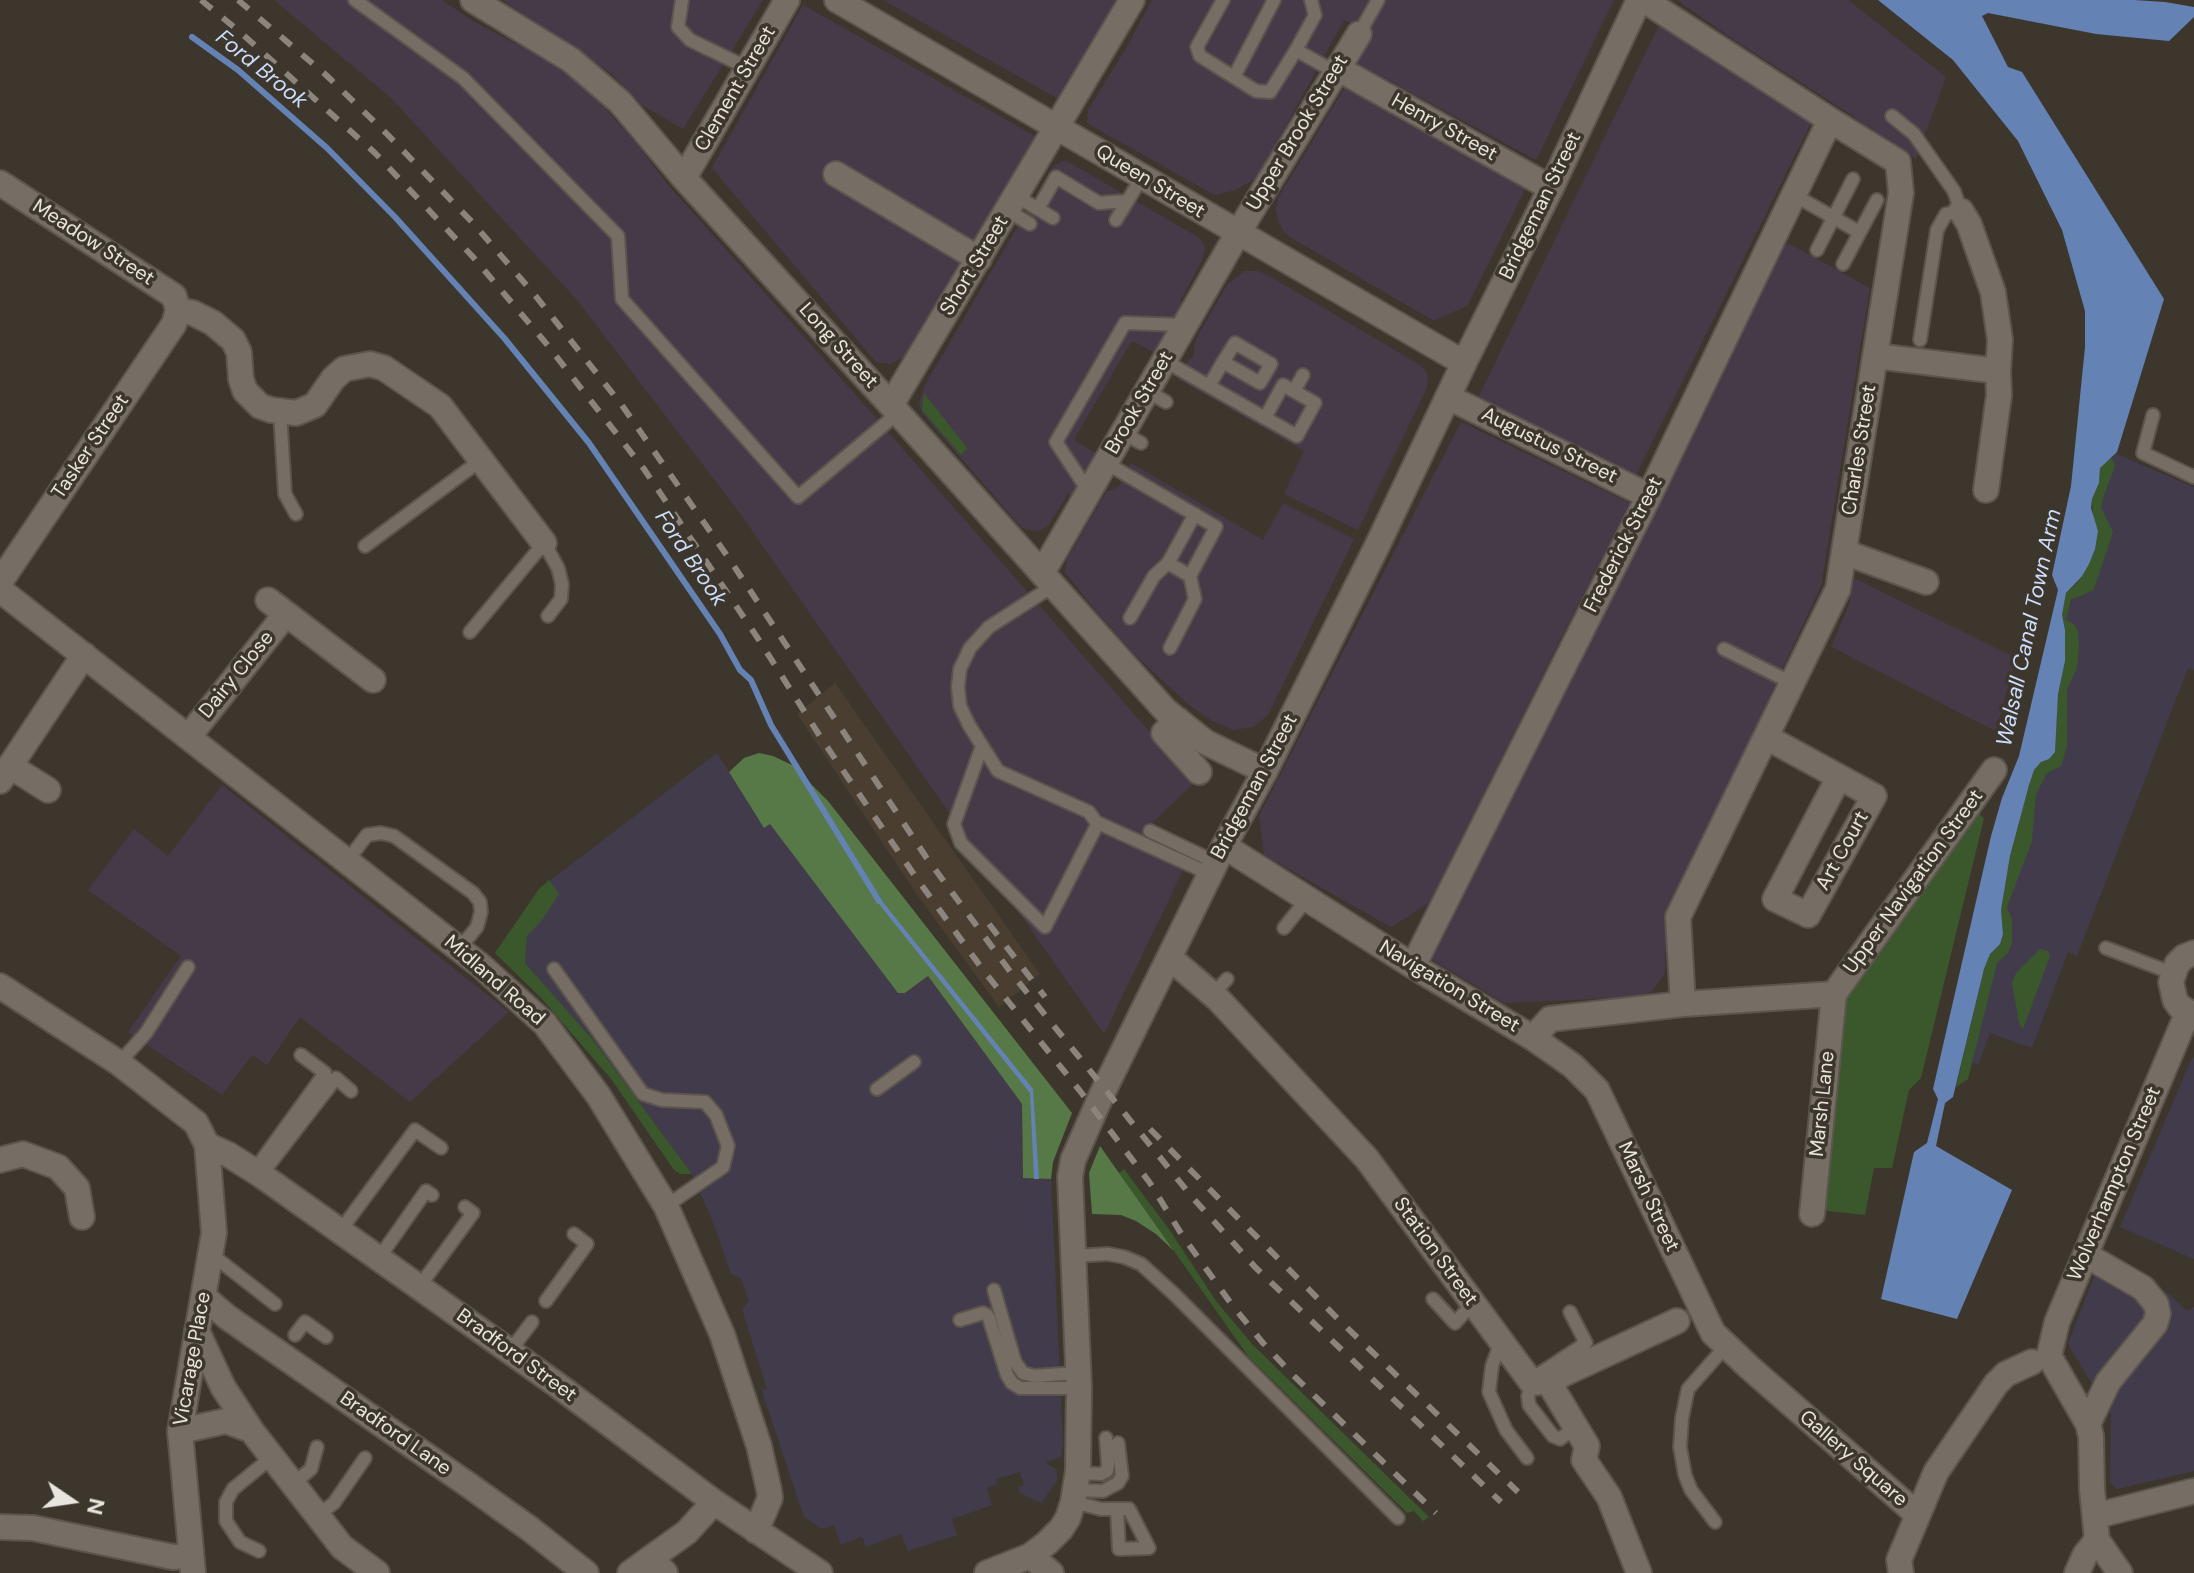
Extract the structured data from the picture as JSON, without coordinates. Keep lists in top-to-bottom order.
{
  "streets": {
    "street": [
      "Clement Street",
      "Henry Street",
      "Upper Brook Street",
      "Queen Street",
      "Bridgeman Street",
      "Meadow Street",
      "Short Street",
      "Long Street",
      "Brook Street",
      "Augustus Street",
      "Tasker Street",
      "Charles Street",
      "Frederick Street",
      "Dairy Close",
      "Art Court",
      "Upper Navigation Street",
      "Midland Road",
      "Navigation Street",
      "Marsh Lane",
      "Wolverhampton Street",
      "Marsh Street",
      "Station Street",
      "Bradford Street",
      "Vicarage Place",
      "Bradford Lane",
      "Gallery Square"
    ]
  },
  "crossings": [
    ["Clement Street", "Long Street"],
    ["Henry Street", "Upper Brook Street"],
    ["Henry Street", "Bridgeman Street"],
    ["Upper Brook Street", "Queen Street"],
    ["Upper Brook Street", "Brook Street"],
    ["Queen Street", "Bridgeman Street"],
    ["Queen Street", "Short Street"],
    ["Queen Street", "Brook Street"],
    ["Bridgeman Street", "Long Street"],
    ["Bridgeman Street", "Augustus Street"],
    ["Bridgeman Street", "Charles Street"],
    ["Bridgeman Street", "Navigation Street"],
    ["Bridgeman Street", "Station Street"],
    ["Meadow Street", "Tasker Street"],
    ["Short Street", "Long Street"],
    ["Long Street", "Brook Street"],
    ["Augustus Street", "Frederick Street"],
    ["Charles Street", "Frederick Street"],
    ["Charles Street", "Art Court"],
    ["Charles Street", "Navigation Street"],
    ["Frederick Street", "Navigation Street"],
    ["Dairy Close", "Midland Road"],
    ["Upper Navigation Street", "Navigation Street"],
    ["Upper Navigation Street", "Marsh Lane"],
    ["Midland Road", "Bradford Street"],
    ["Navigation Street", "Marsh Lane"],
    ["Navigation Street", "Marsh Street"],
    ["Wolverhampton Street", "Gallery Square"],
    ["Marsh Street", "Gallery Square"],
    ["Bradford Street", "Vicarage Place"],
    ["Vicarage Place", "Bradford Lane"]
  ],
  "water": ["Ford Brook", "Walsall Canal Town Arm"],
  "north": "right"
}
